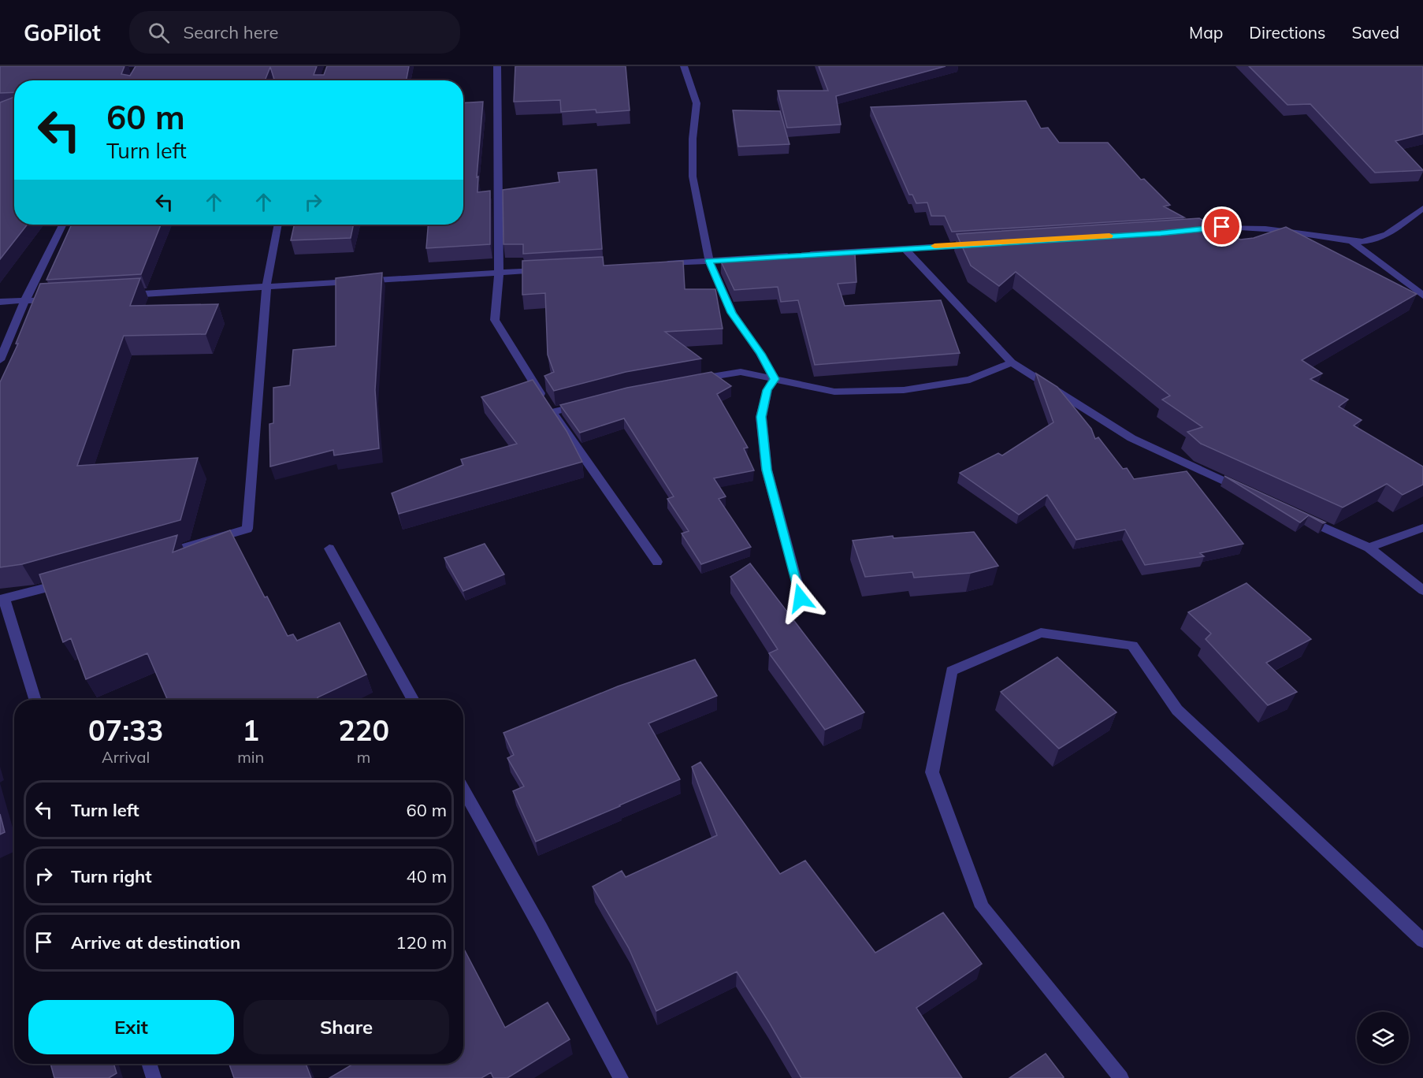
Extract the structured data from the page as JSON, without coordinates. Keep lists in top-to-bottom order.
{
  "page": {
    "header": "GoPilot",
    "search": "Search here",
    "nav": ["Map", "Directions", "Saved"],
    "turn": ["60 m", "Turn left"],
    "eta": [
      "07:33",
      "Arrival",
      "1",
      "min",
      "220",
      "m"
    ],
    "list": [
      {
        "name": "Turn left",
        "value": "60 m"
      },
      {
        "name": "Turn right",
        "value": "40 m"
      },
      {
        "name": "Arrive at destination",
        "value": "120 m"
      }
    ],
    "buttons": ["Exit", "Share"]
  }
}
